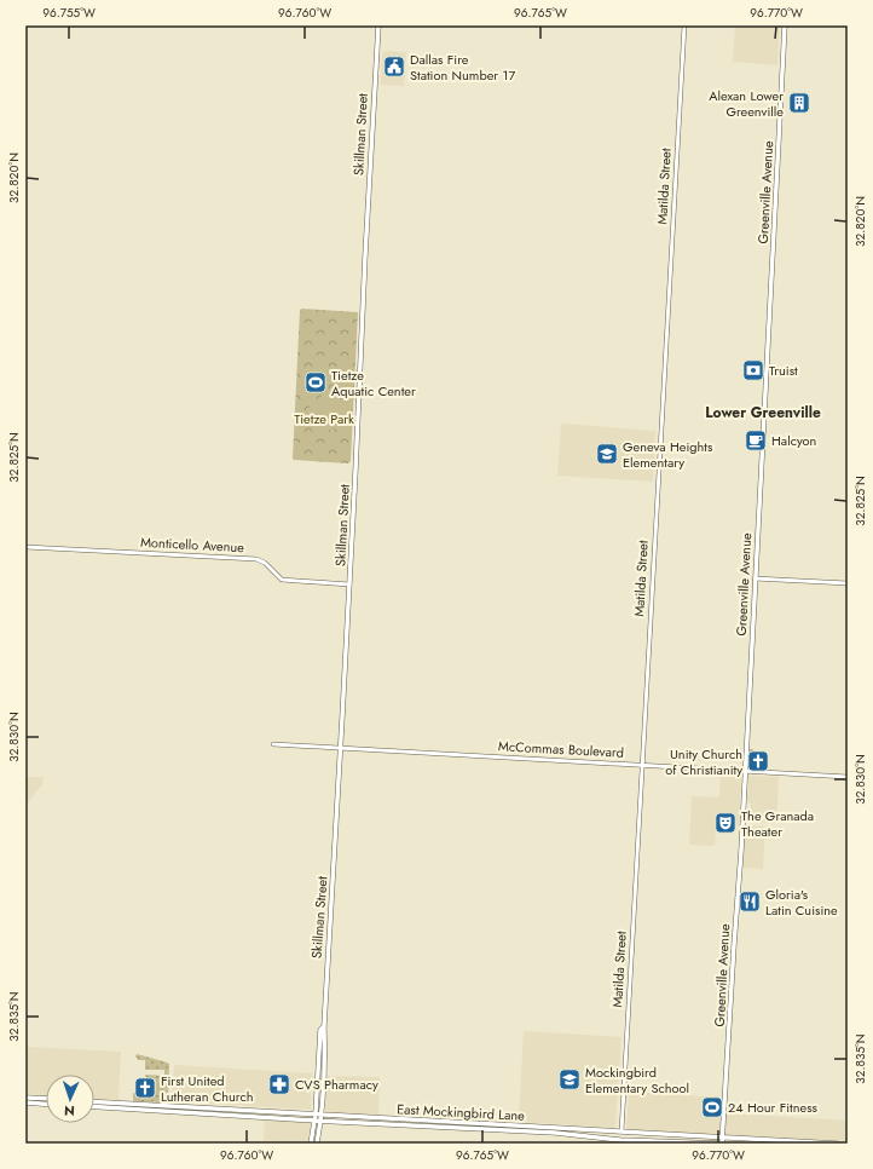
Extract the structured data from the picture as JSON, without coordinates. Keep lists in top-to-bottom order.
{
  "streets": {
    "main road": ["Skillman Street", "Greenville Avenue", "East Mockingbird Lane"],
    "street": ["Matilda Street", "Monticello Avenue", "McCommas Boulevard"]
  },
  "crossings": [
    ["Skillman Street", "Monticello Avenue"],
    ["Skillman Street", "McCommas Boulevard"],
    ["Skillman Street", "East Mockingbird Lane"],
    ["Matilda Street", "McCommas Boulevard"],
    ["Matilda Street", "East Mockingbird Lane"],
    ["Greenville Avenue", "McCommas Boulevard"],
    ["Greenville Avenue", "East Mockingbird Lane"]
  ],
  "districts": ["Lower Greenville"],
  "parks": ["Tietze Park"],
  "places": {
    "public building": ["Dallas Fire Station Number 17"],
    "building": ["Alexan Lower Greenville"],
    "bank": ["Truist"],
    "sports": ["Tietze Aquatic Center", "24 Hour Fitness"],
    "cafe": ["Halcyon"],
    "school or university": ["Geneva Heights Elementary", "Mockingbird Elementary School"],
    "church": ["Unity Church of Christianity", "First United Lutheran Church"],
    "theatre": ["The Granada Theater"],
    "restaurant": ["Gloria's Latin Cuisine"],
    "pharmacy": ["CVS Pharmacy"]
  },
  "north": "bottom",
  "coordinates": [
    "96.755°W",
    "96.760°W",
    "96.765°W",
    "96.770°W",
    "32.820°N",
    "32.825°N",
    "32.830°N",
    "32.835°N"
  ]
}
